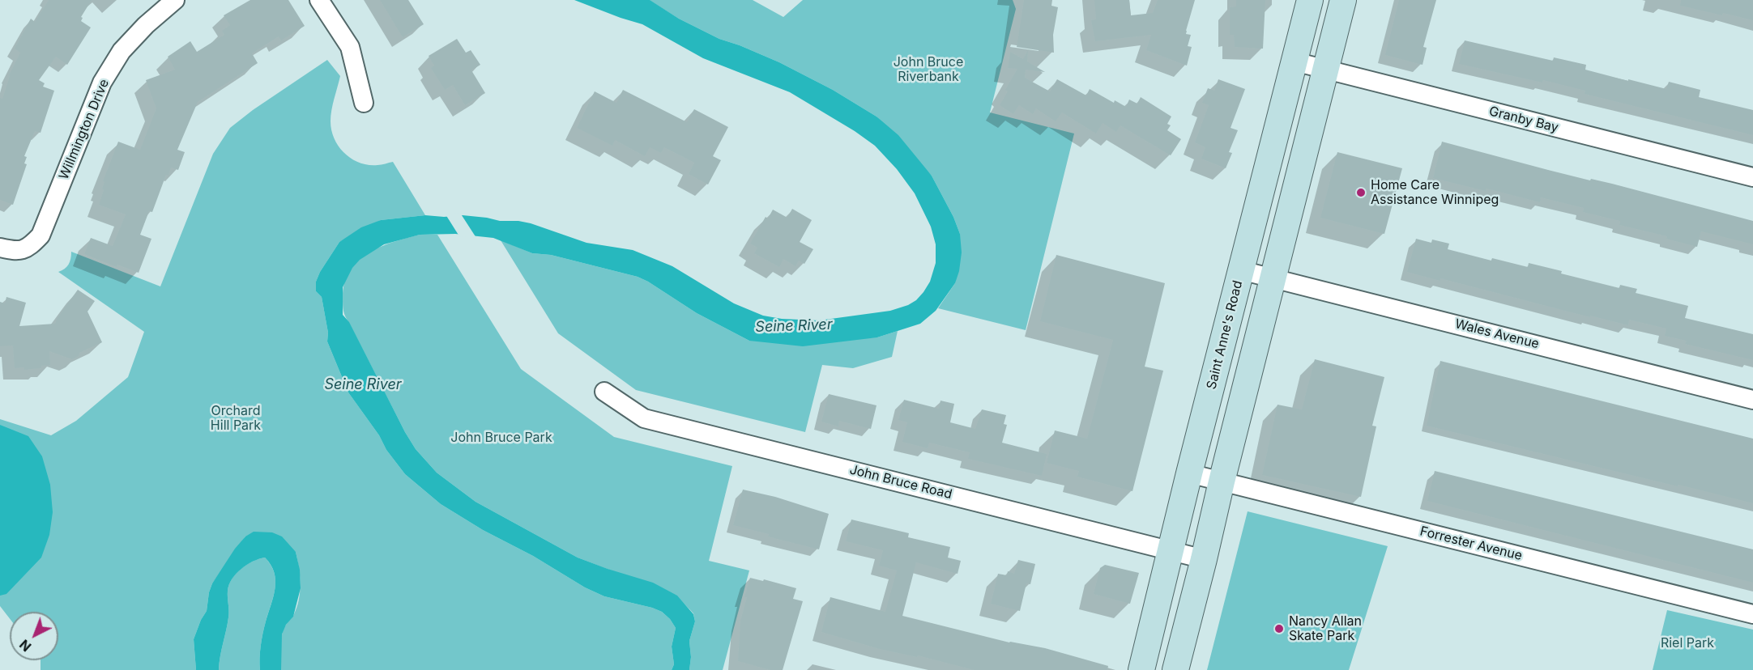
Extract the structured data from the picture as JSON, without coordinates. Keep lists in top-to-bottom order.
{
  "streets": {
    "main road": ["Saint Anne's Road"],
    "street": [
      "Granby Bay",
      "Willmington Drive",
      "Wales Avenue",
      "John Bruce Road",
      "Forrester Avenue"
    ]
  },
  "crossings": [
    ["Wales Avenue", "Saint Anne's Road"],
    ["Saint Anne's Road", "John Bruce Road"],
    ["Saint Anne's Road", "Forrester Avenue"]
  ],
  "water": ["Seine River"],
  "parks": [
    "John Bruce Riverbank",
    "Orchard Hill Park",
    "John Bruce Park",
    "Riel Park"
  ],
  "places": ["Home Care Assistance Winnipeg", "Nancy Allan Skate Park"],
  "north": "bottom left"
}
